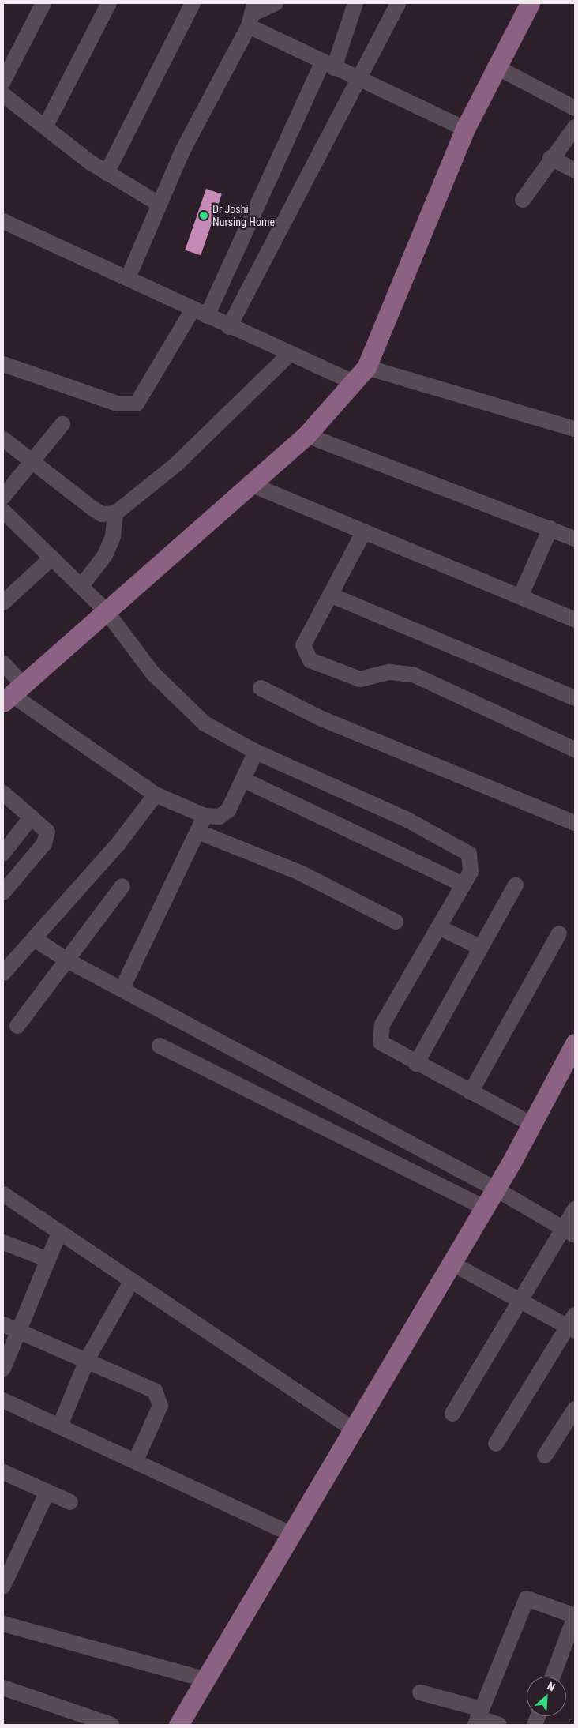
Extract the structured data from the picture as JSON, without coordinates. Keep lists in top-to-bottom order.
{
  "places": ["Dr Joshi Nursing Home"],
  "north": "top right"
}
